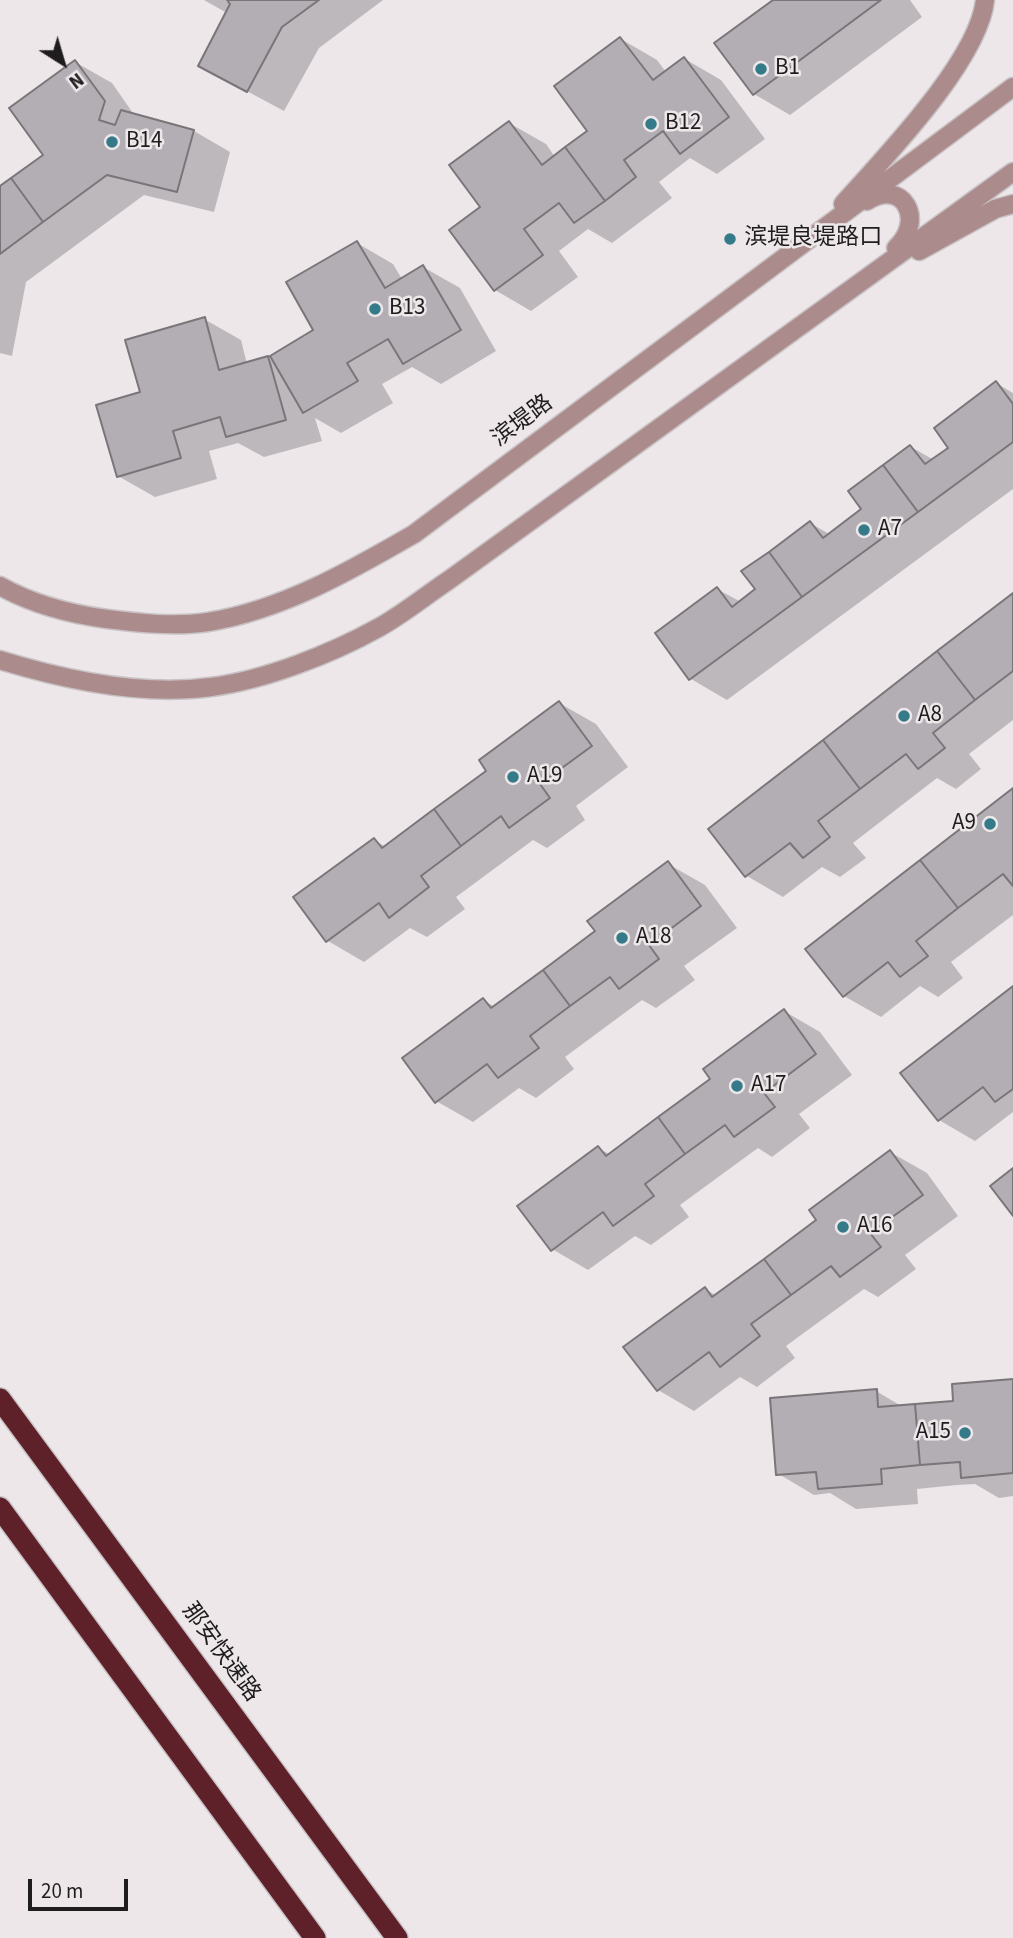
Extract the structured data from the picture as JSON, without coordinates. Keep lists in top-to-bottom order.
{
  "streets": {
    "highway": ["那安快速路"],
    "street": ["滨堤路"]
  },
  "places": [
    "B1",
    "B12",
    "B14",
    "滨堤良堤路口",
    "B13",
    "A7",
    "A8",
    "A19",
    "A9",
    "A18",
    "A17",
    "A16",
    "A15"
  ],
  "scale_bar": "20 m",
  "north": "bottom right"
}
